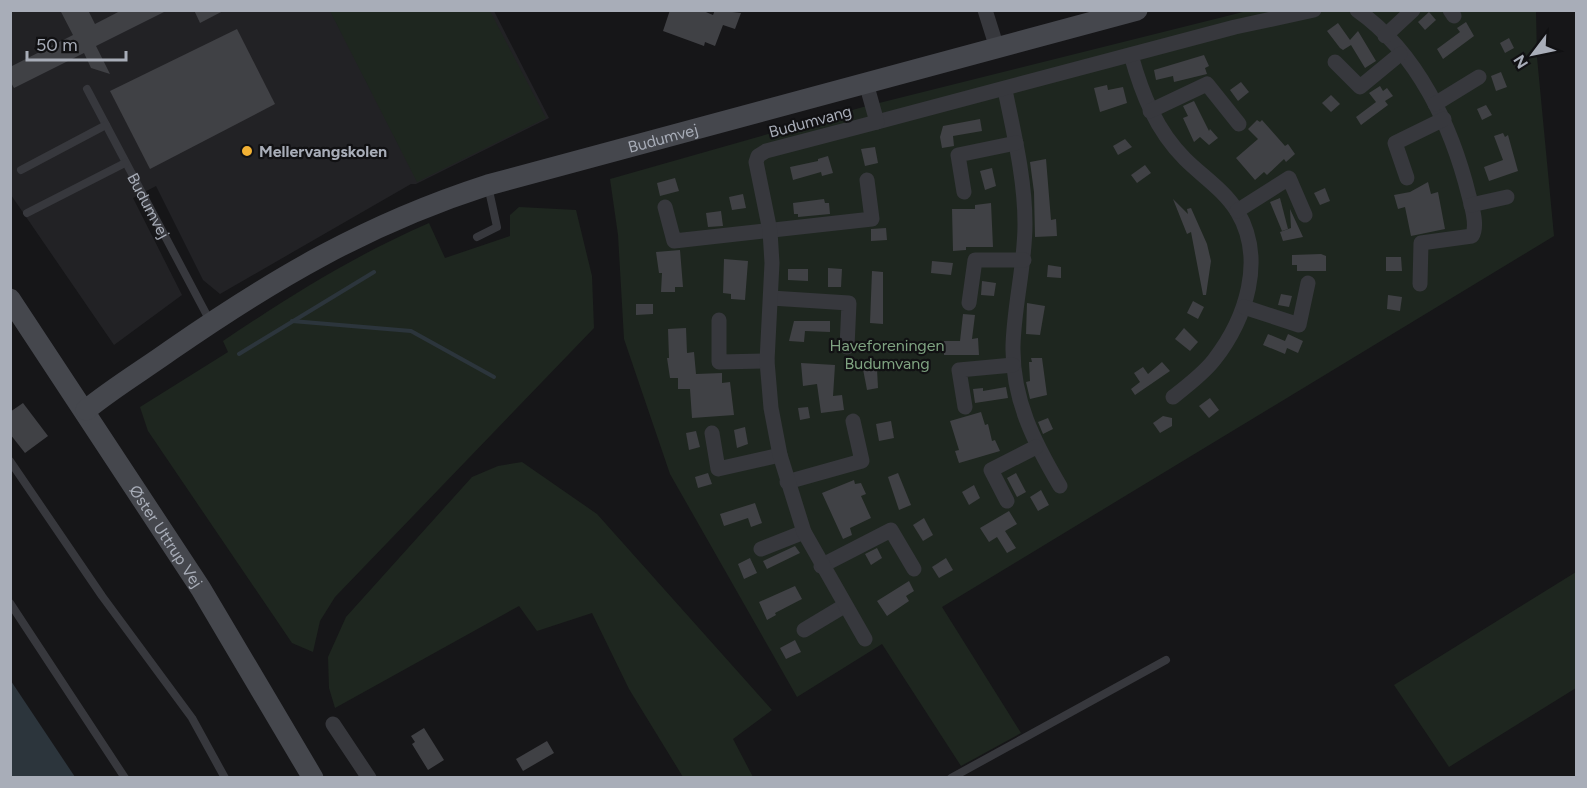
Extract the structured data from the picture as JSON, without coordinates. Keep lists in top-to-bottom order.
{
  "streets": {
    "street": ["Budumvang", "Budumvej", "Øster Uttrup Vej"]
  },
  "crossings": [
    ["Budumvang", "Budumvej"],
    ["Budumvej", "Øster Uttrup Vej"]
  ],
  "parks": ["Haveforeningen Budumvang"],
  "places": ["Mellervangskolen"],
  "scale_bar": "50 m",
  "north": "bottom left"
}
